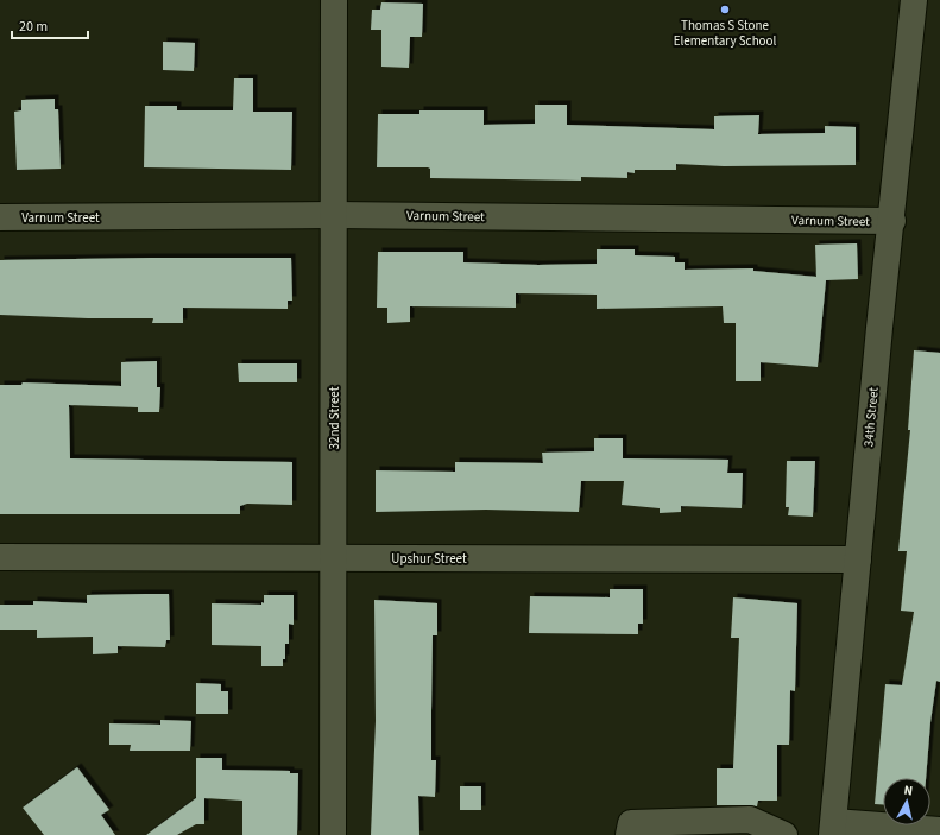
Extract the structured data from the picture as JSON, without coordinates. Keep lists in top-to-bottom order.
{
  "streets": {
    "street": [
      "Varnum Street",
      "34th Street",
      "32nd Street",
      "Upshur Street"
    ]
  },
  "crossings": [
    ["Varnum Street", "34th Street"],
    ["Varnum Street", "32nd Street"],
    ["34th Street", "Upshur Street"],
    ["32nd Street", "Upshur Street"]
  ],
  "places": ["Thomas S Stone Elementary School"],
  "scale_bar": "20 m",
  "north": "top"
}
